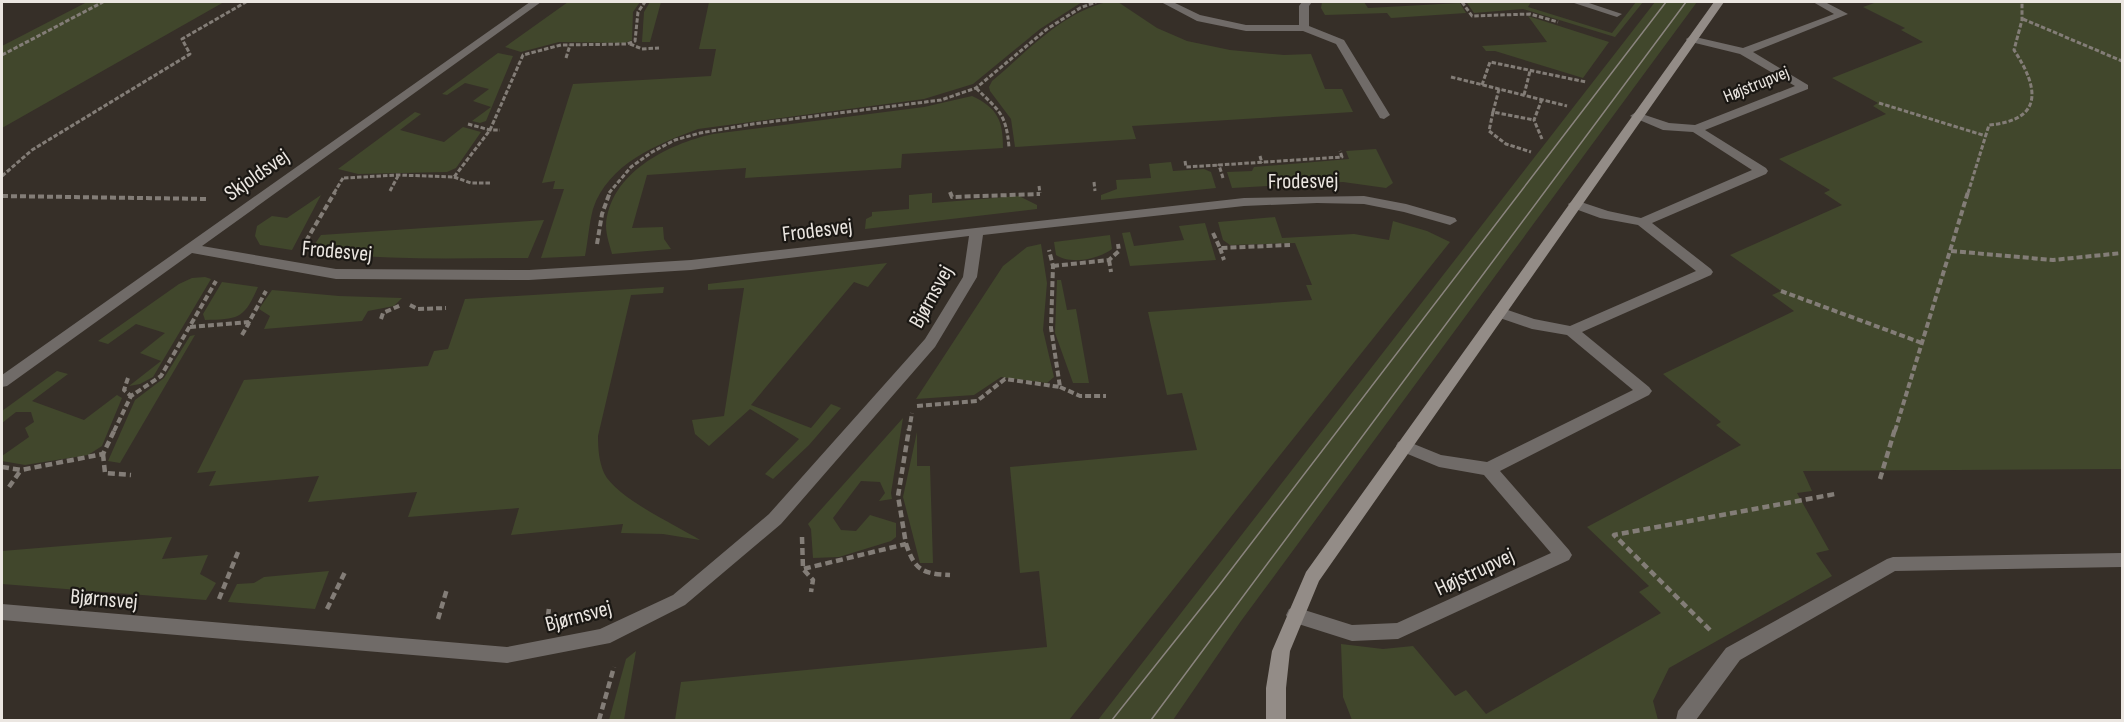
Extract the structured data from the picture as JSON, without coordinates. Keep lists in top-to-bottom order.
{
  "streets": {
    "street": [
      "Højstrupvej",
      "Skjoldsvej",
      "Frodesvej",
      "Bjørnsvej"
    ]
  },
  "crossings": [
    ["Skjoldsvej", "Frodesvej"],
    ["Frodesvej", "Bjørnsvej"]
  ]
}
